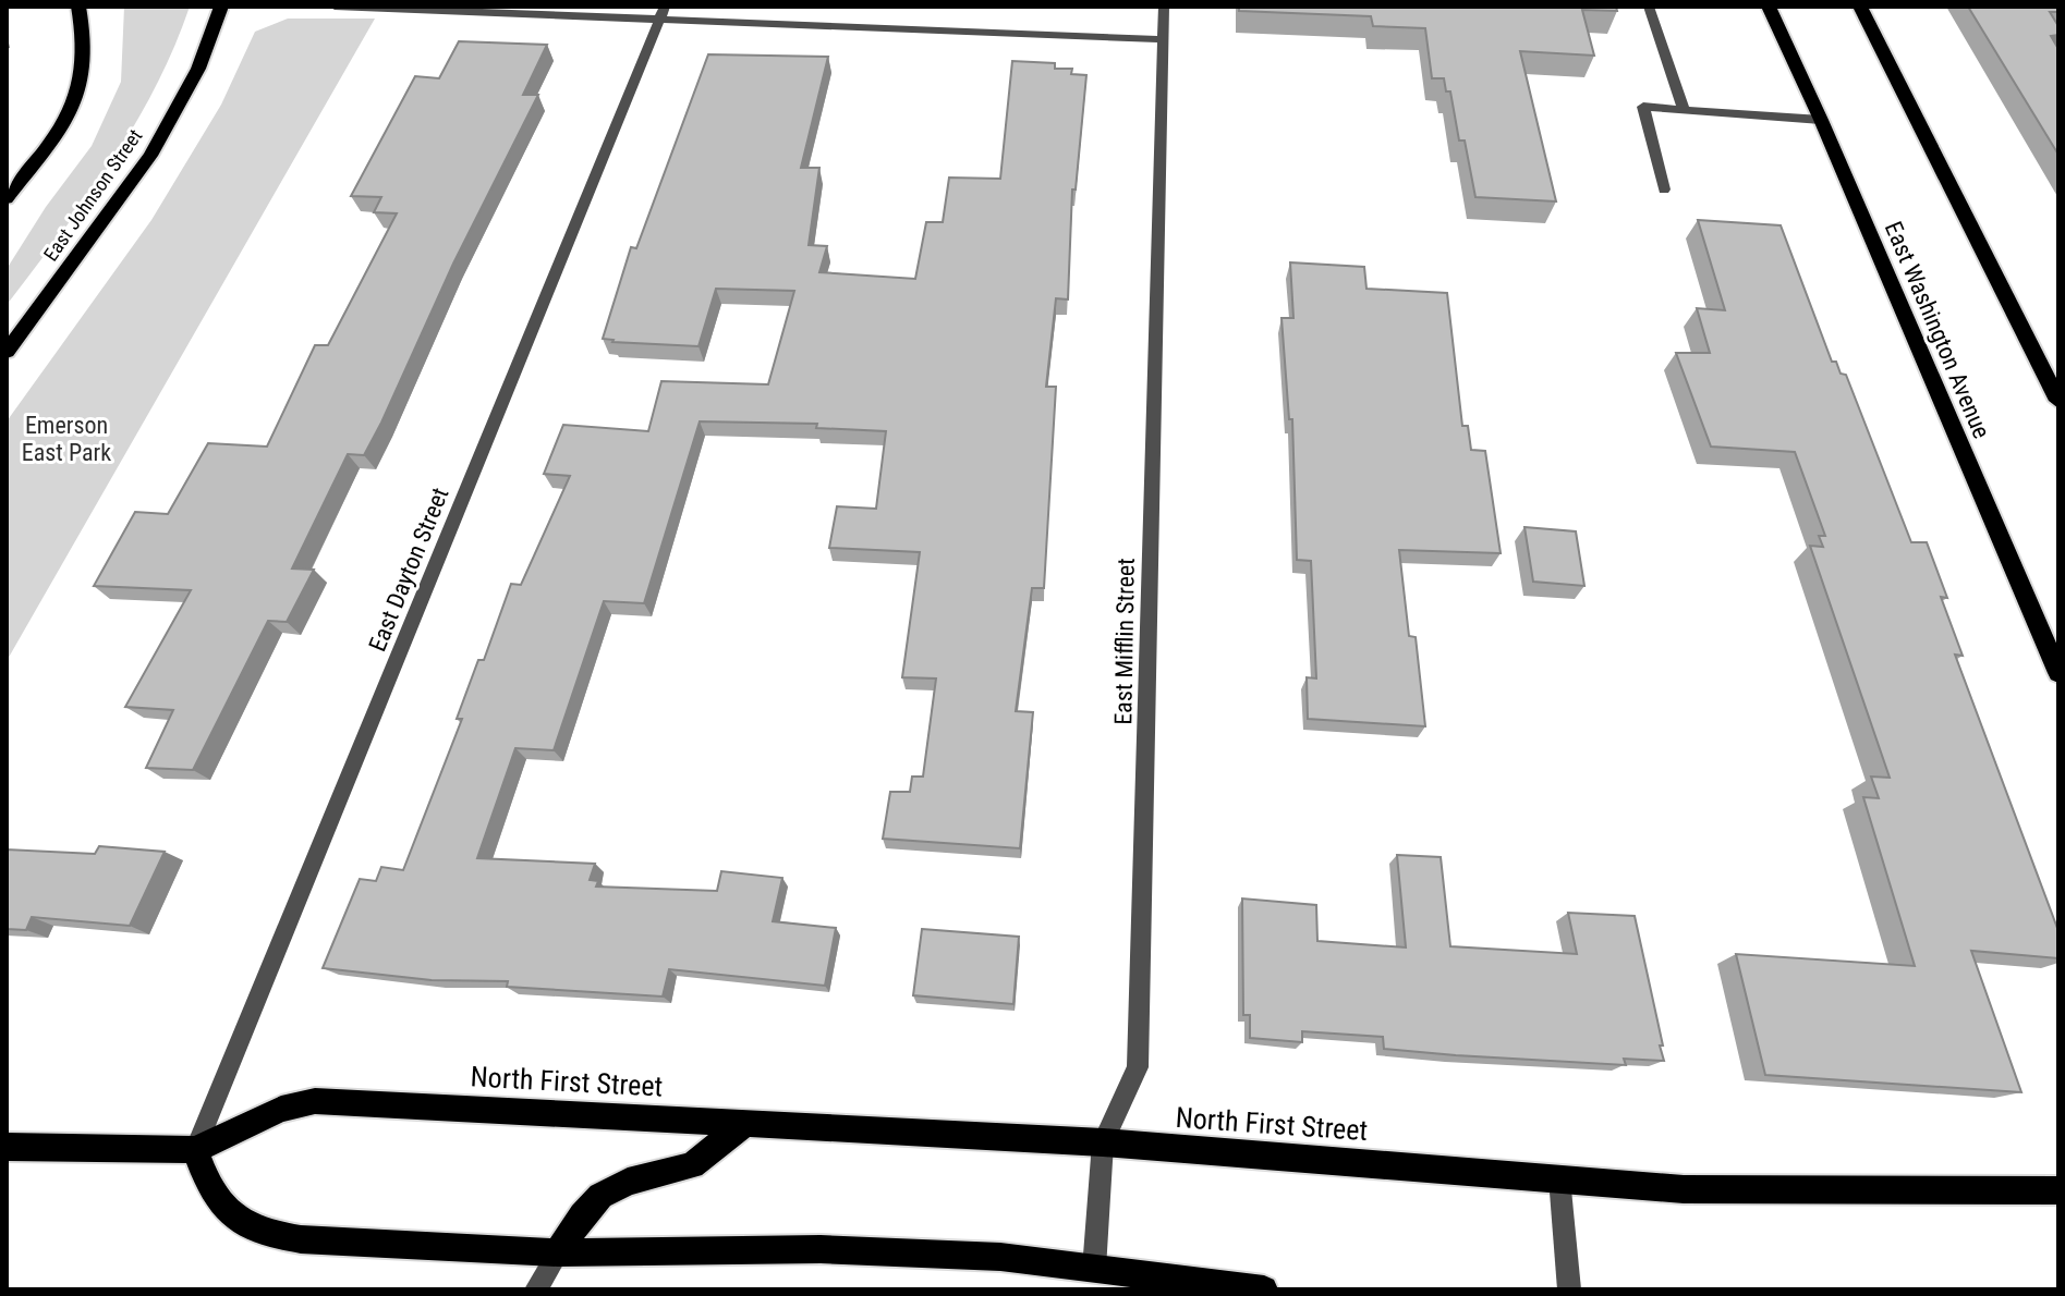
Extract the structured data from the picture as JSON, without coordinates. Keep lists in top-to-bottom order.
{
  "streets": {
    "main road": ["East Johnson Street", "East Washington Avenue", "North First Street"],
    "street": ["East Dayton Street", "East Mifflin Street"]
  },
  "crossings": [
    ["East Dayton Street", "North First Street"],
    ["East Mifflin Street", "North First Street"]
  ],
  "parks": ["Emerson East Park"]
}
